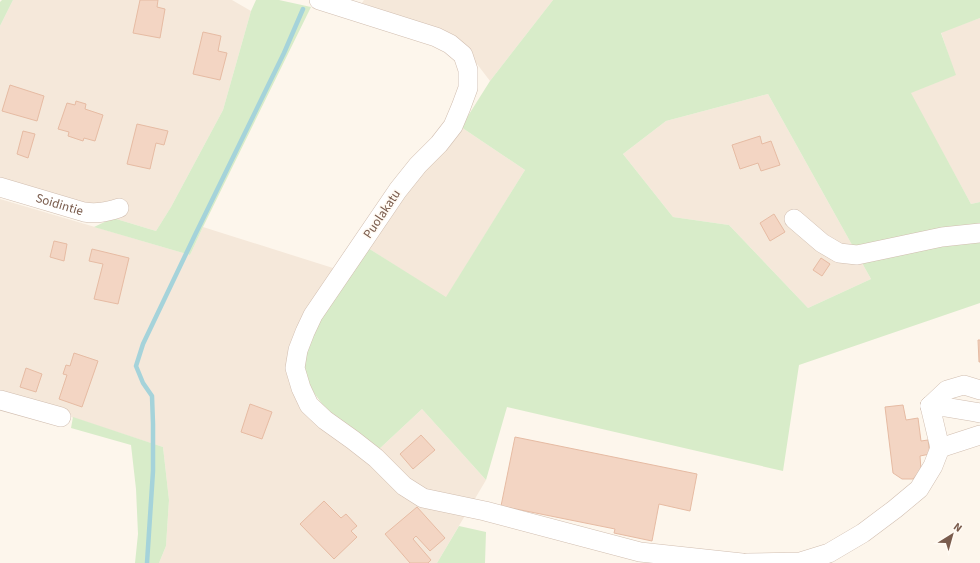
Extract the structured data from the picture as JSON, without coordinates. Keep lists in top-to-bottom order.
{
  "streets": {
    "street": ["Soidintie", "Puolakatu"]
  },
  "north": "top right"
}
